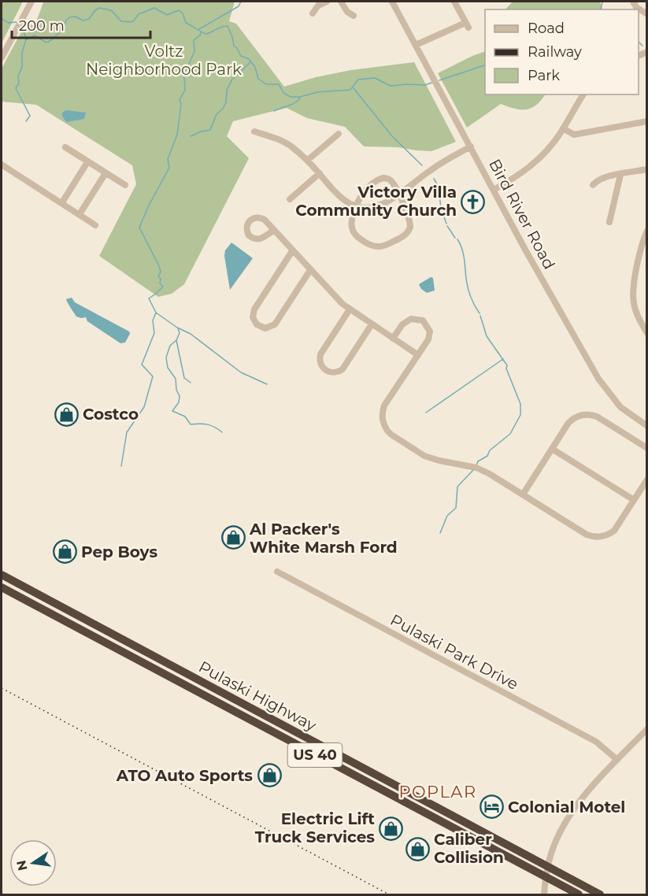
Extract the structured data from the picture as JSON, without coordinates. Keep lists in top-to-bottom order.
{
  "streets": {
    "highway": ["Pulaski Highway", "US 40"],
    "street": ["Bird River Road", "Pulaski Park Drive"]
  },
  "districts": ["POPLAR"],
  "parks": ["Voltz Neighborhood Park"],
  "places": {
    "church": ["Victory Villa Community Church"],
    "shop": [
      "Costco",
      "Al Packer's White Marsh Ford",
      "Pep Boys",
      "ATO Auto Sports",
      "Electric Lift Truck Services",
      "Caliber Collision"
    ],
    "hotel": ["Colonial Motel"]
  },
  "legend": ["Road", "Railway", "Park"],
  "scale_bar": "200 m",
  "north": "left"
}
